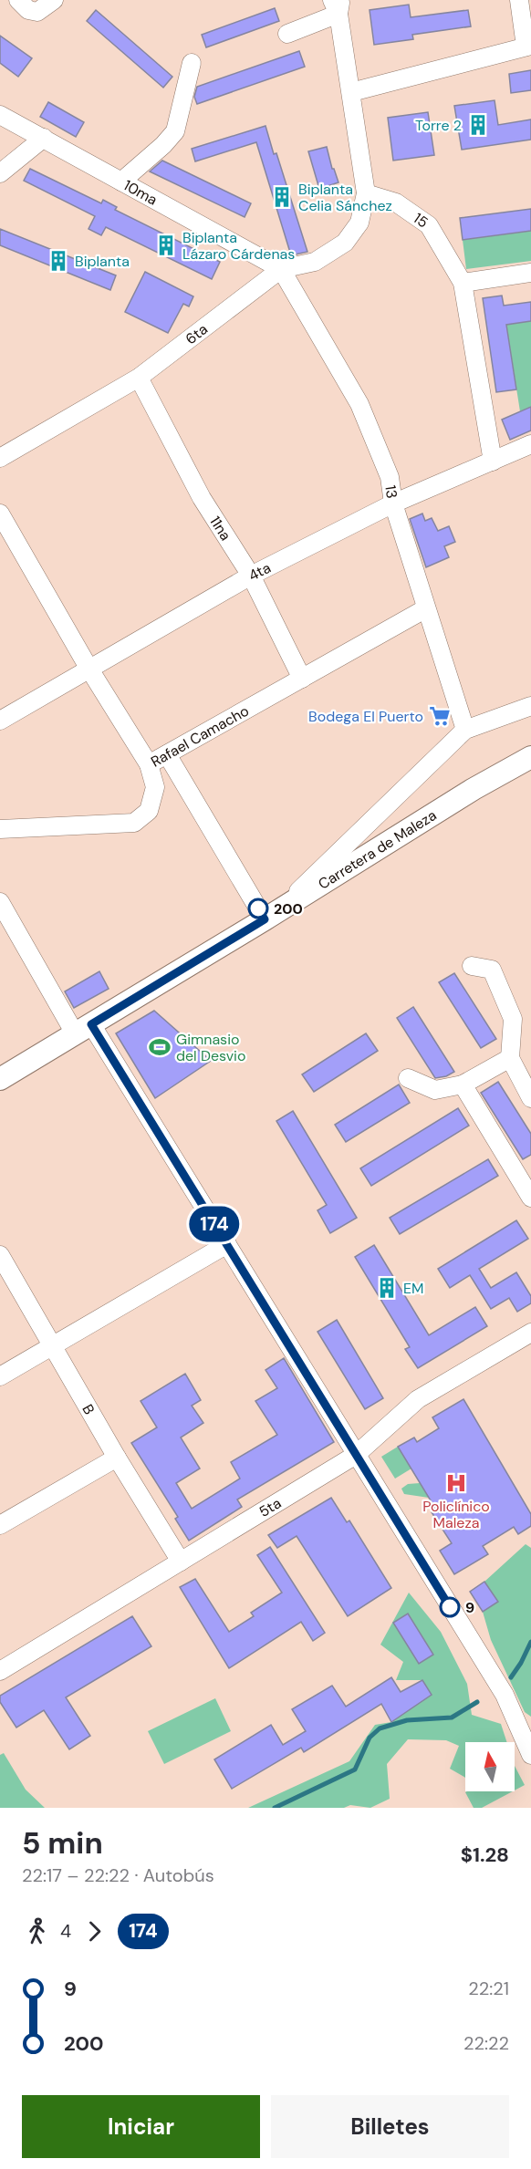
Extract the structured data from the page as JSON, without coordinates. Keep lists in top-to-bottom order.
{
  "streets": {
    "main road": ["Carretera de Maleza"],
    "street": [
      "10ma",
      "15",
      "6ta",
      "13",
      "11na",
      "4ta",
      "Rafael Camacho",
      "B",
      "5ta"
    ]
  },
  "crossings": [
    ["10ma", "6ta"],
    ["10ma", "13"],
    ["15", "6ta"],
    ["15", "4ta"],
    ["6ta", "13"],
    ["6ta", "11na"],
    ["13", "4ta"],
    ["13", "Rafael Camacho"],
    ["11na", "4ta"],
    ["11na", "Rafael Camacho"],
    ["B", "5ta"]
  ],
  "places": {
    "building": [
      "Torre 2",
      "Biplanta Celia Sánchez",
      "Biplanta Lázaro Cárdenas",
      "Biplanta",
      "EM"
    ],
    "supermarket": ["Bodega El Puerto"],
    "other": ["200", "9"],
    "sports": ["Gimnasio del Desvio"],
    "hospital": ["Policlínico Maleza"]
  },
  "lines": ["bus line 174"],
  "north": "top",
  "page": {
    "on_map": "174",
    "heading": ["5 min", "22:17 – 22:22 · Autobús", "$1.28"],
    "legs": ["4", "174"],
    "list": [
      {
        "name": "9",
        "value": "22:21"
      },
      {
        "name": "200",
        "value": "22:22"
      }
    ],
    "buttons": ["Iniciar", "Billetes"]
  }
}
